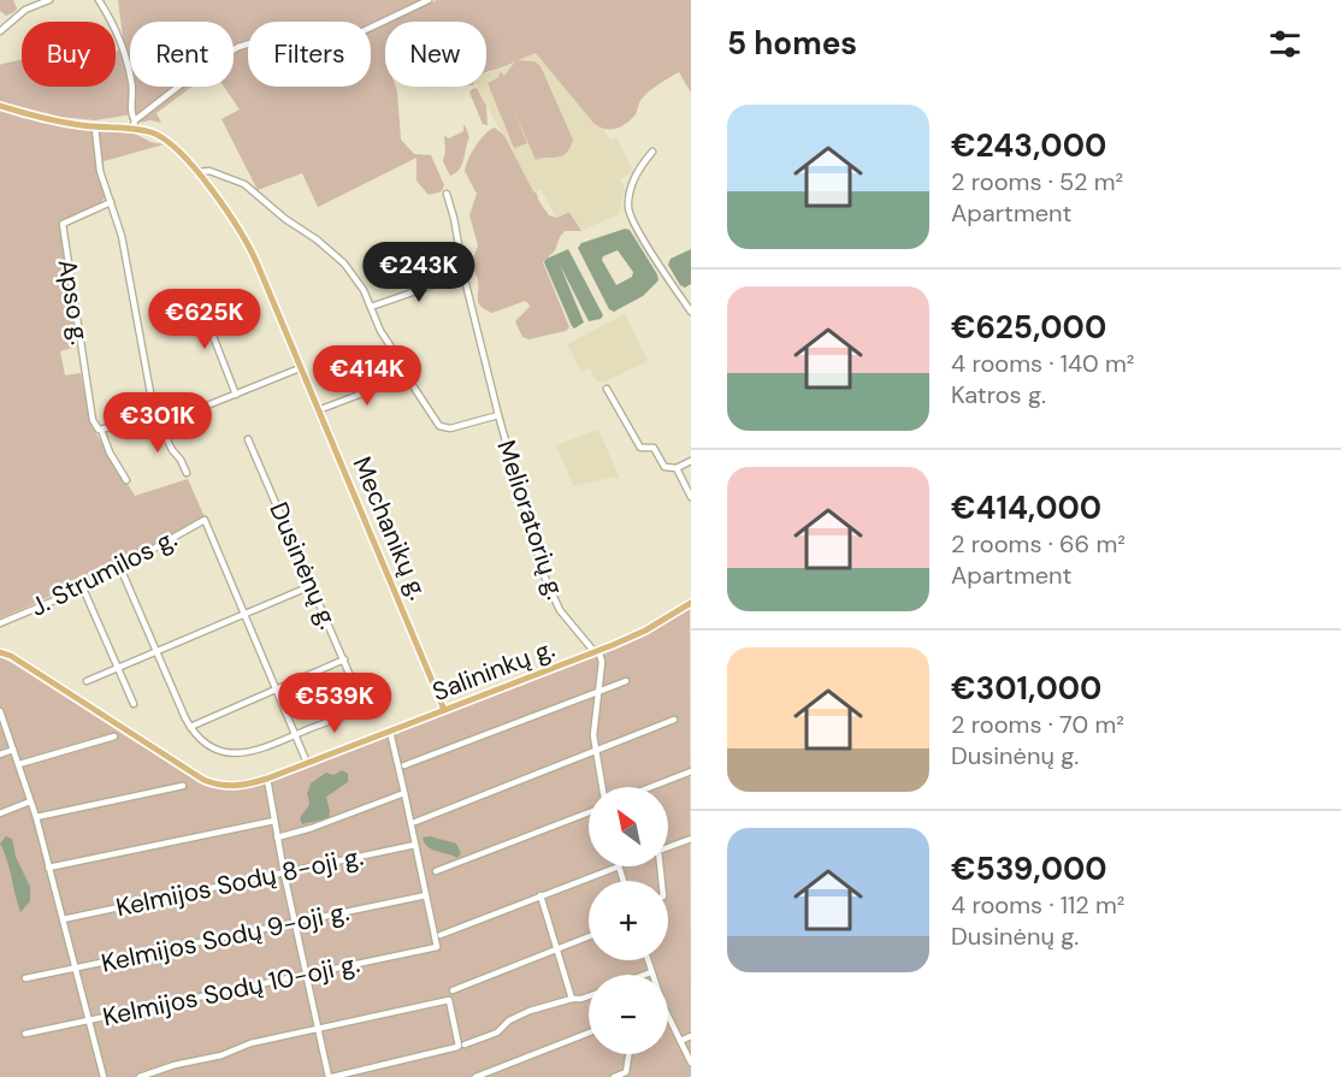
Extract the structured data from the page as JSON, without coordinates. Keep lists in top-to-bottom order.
{
  "streets": {
    "main road": ["Mechanikų g.", "Salininkų g."],
    "street": [
      "Apso g.",
      "Melioratorių g.",
      "Dusinėnų g.",
      "J. Strumilos g.",
      "Kelmijos Sodų 8-oji g.",
      "Kelmijos Sodų 9-oji g.",
      "Kelmijos Sodų 10-oji g."
    ]
  },
  "crossings": [
    ["Melioratorių g.", "Mechanikų g."],
    ["Melioratorių g.", "Salininkų g."],
    ["Mechanikų g.", "Salininkų g."],
    ["Dusinėnų g.", "J. Strumilos g."],
    ["Kelmijos Sodų 9-oji g.", "Kelmijos Sodų 10-oji g."]
  ],
  "north": "top left",
  "page": {
    "heading": "5 homes",
    "chip": [
      "Buy",
      "Rent",
      "Filters",
      "New"
    ],
    "list": [
      {
        "name": "€243,000",
        "note": "2 rooms · 52 m² · Apartment"
      },
      {
        "name": "€625,000",
        "note": "4 rooms · 140 m² · Katros g."
      },
      {
        "name": "€414,000",
        "note": "2 rooms · 66 m² · Apartment"
      },
      {
        "name": "€301,000",
        "note": "2 rooms · 70 m² · Dusinėnų g."
      },
      {
        "name": "€539,000",
        "note": "4 rooms · 112 m² · Dusinėnų g."
      }
    ],
    "price": [
      "€243K",
      "€625K",
      "€414K",
      "€301K",
      "€539K"
    ],
    "map_buttons": ["+", "−"]
  }
}
